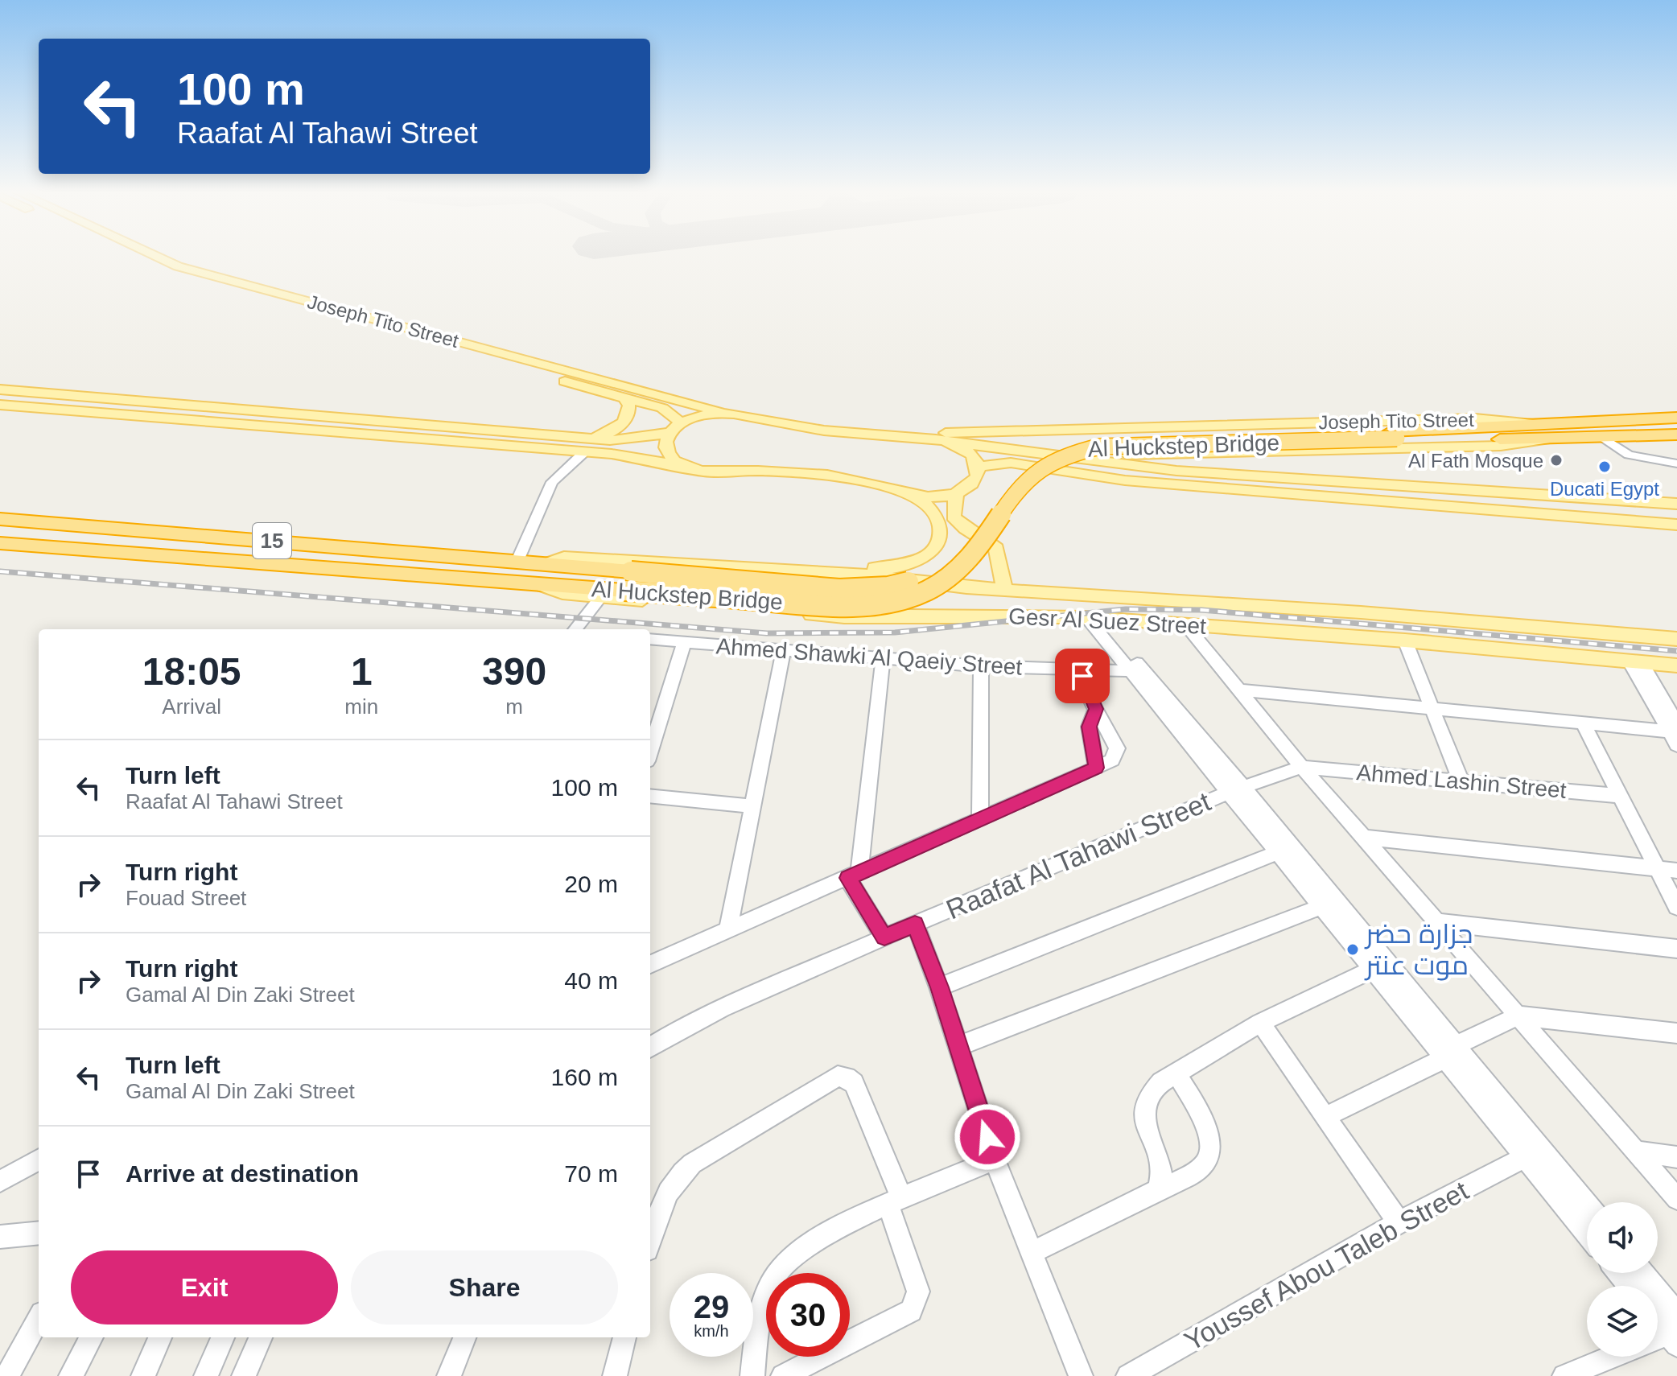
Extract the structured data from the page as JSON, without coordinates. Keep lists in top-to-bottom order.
{
  "streets": {
    "highway": ["Joseph Tito Street", "Al Huckstep Bridge", "15"],
    "main road": ["Gesr Al Suez Street"],
    "street": [
      "Ahmed Shawki Al Qaeiy Street",
      "Ahmed Lashin Street",
      "Raafat Al Tahawi Street",
      "Youssef Abou Taleb Street"
    ]
  },
  "crossings": [
    ["Joseph Tito Street", "Al Huckstep Bridge"],
    ["Al Huckstep Bridge", "15"],
    ["Al Huckstep Bridge", "Gesr Al Suez Street"],
    ["15", "Gesr Al Suez Street"],
    ["Ahmed Lashin Street", "Raafat Al Tahawi Street"]
  ],
  "places": ["Al Fath Mosque", "Ducati Egypt", "جزارة حضر موت عنتر"],
  "page": {
    "turn": ["100 m", "Raafat Al Tahawi Street"],
    "eta": [
      "18:05",
      "Arrival",
      "1",
      "min",
      "390",
      "m"
    ],
    "list": [
      {
        "name": "Turn left",
        "note": "Raafat Al Tahawi Street",
        "value": "100 m"
      },
      {
        "name": "Turn right",
        "note": "Fouad Street",
        "value": "20 m"
      },
      {
        "name": "Turn right",
        "note": "Gamal Al Din Zaki Street",
        "value": "40 m"
      },
      {
        "name": "Turn left",
        "note": "Gamal Al Din Zaki Street",
        "value": "160 m"
      },
      {
        "name": "Arrive at destination",
        "value": "70 m"
      }
    ],
    "buttons": ["Exit", "Share"],
    "speed": "29 km/h",
    "limit": "30"
  }
}
